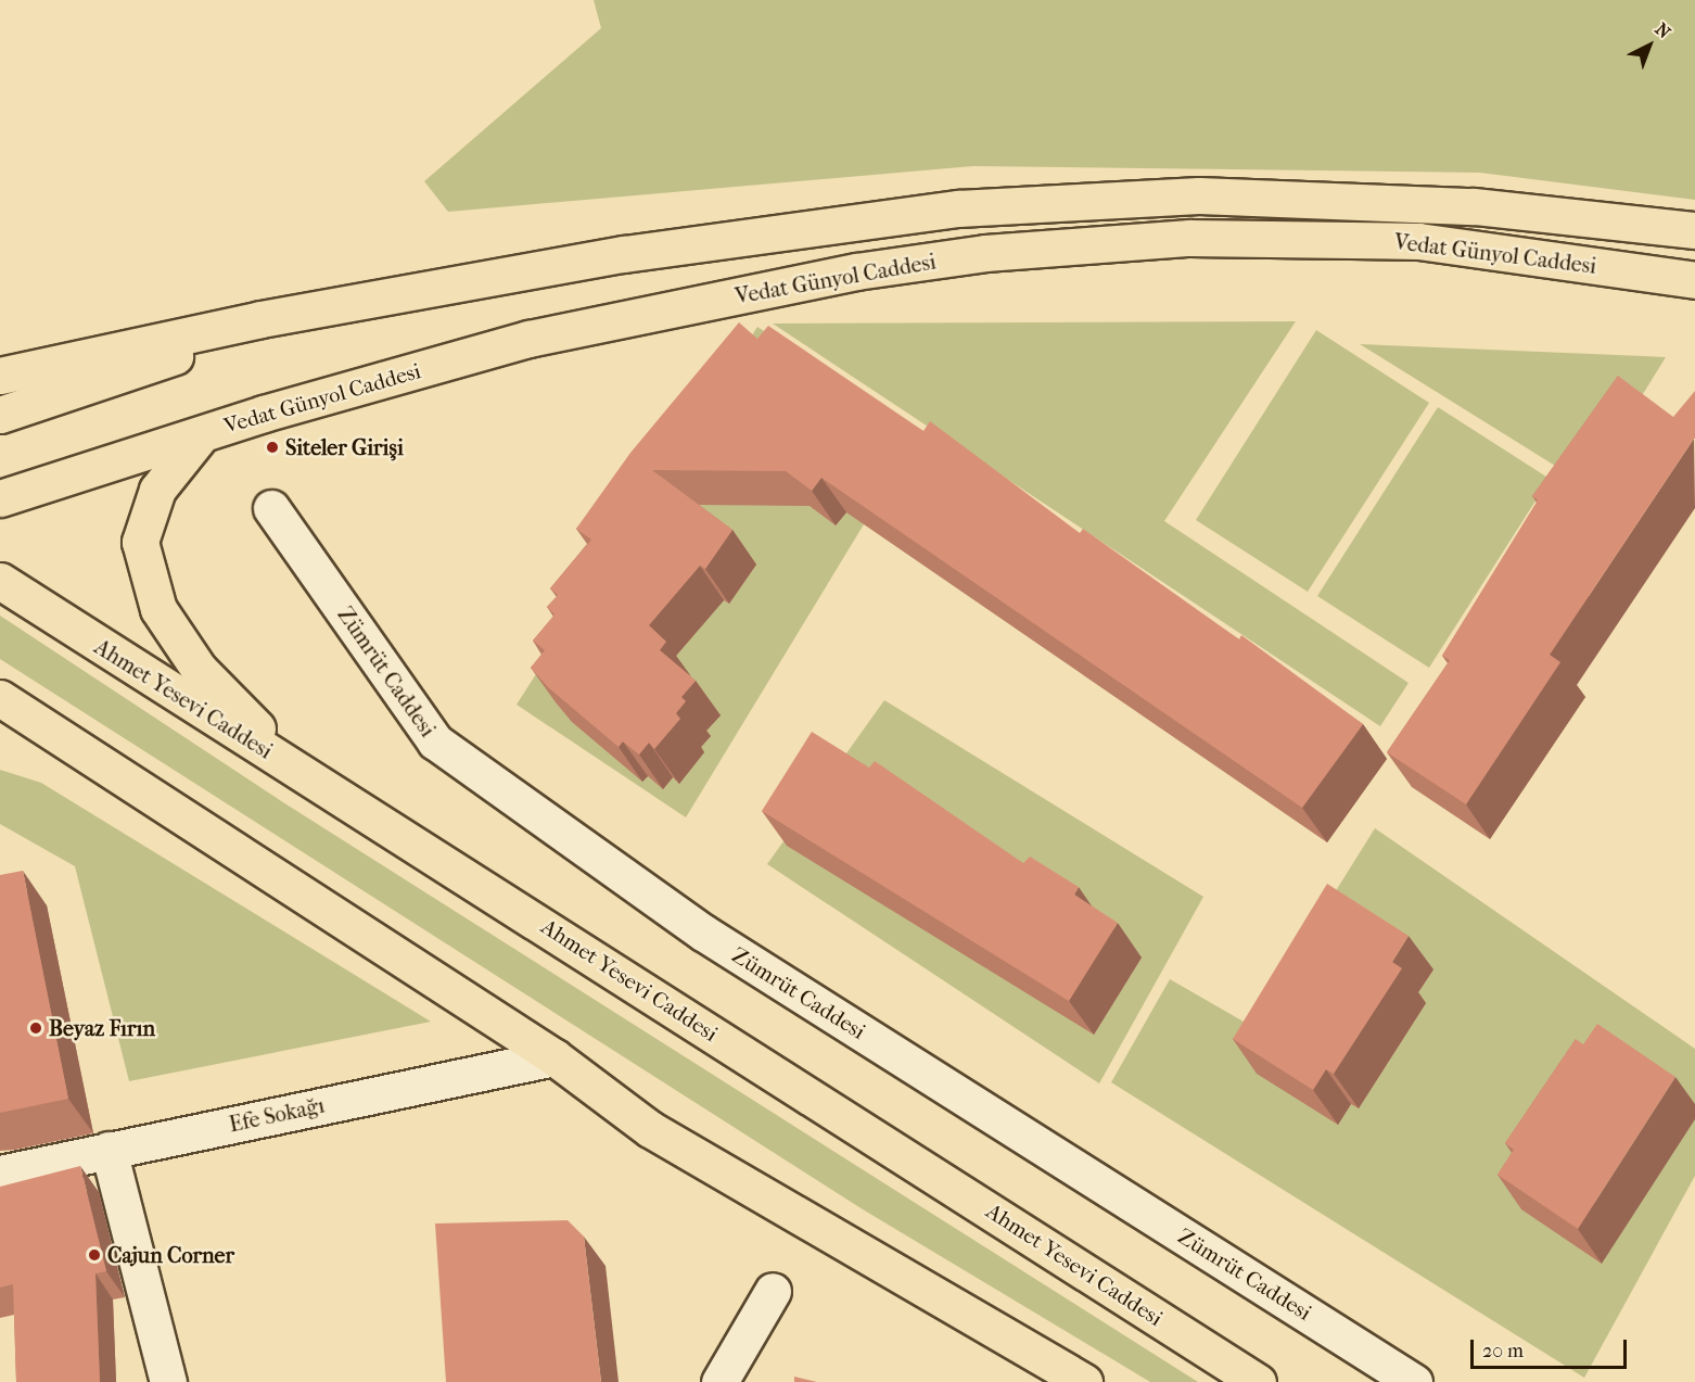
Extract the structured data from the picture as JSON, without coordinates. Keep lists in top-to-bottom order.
{
  "streets": {
    "main road": ["Vedat Günyol Caddesi", "Ahmet Yesevi Caddesi"],
    "street": ["Zümrüt Caddesi", "Efe Sokağı"]
  },
  "places": ["Siteler Girişi", "Beyaz Fırın", "Cajun Corner"],
  "scale_bar": "20 m",
  "north": "top right"
}
